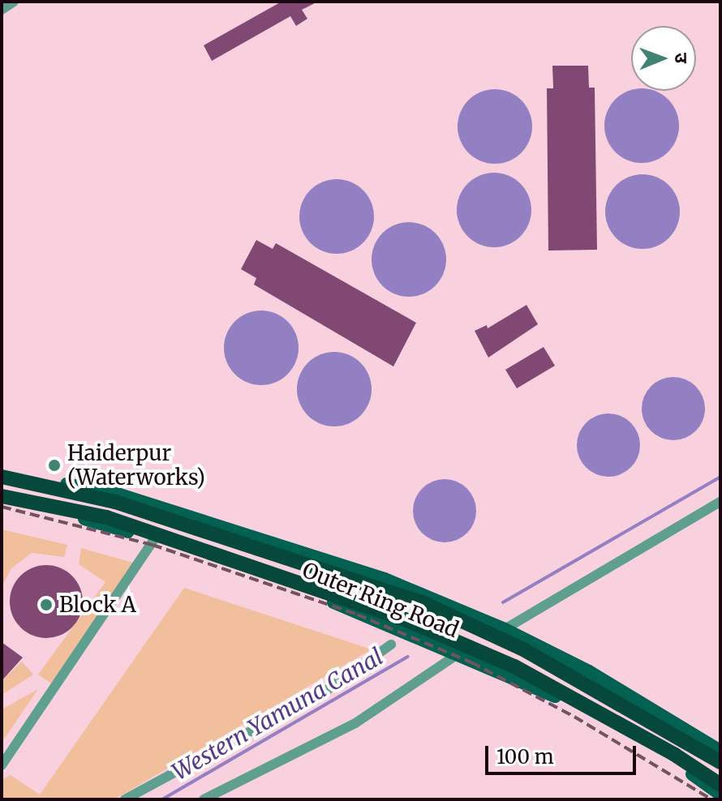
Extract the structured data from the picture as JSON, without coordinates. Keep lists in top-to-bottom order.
{
  "streets": {
    "highway": ["Outer Ring Road"]
  },
  "water": ["Western Yamuna Canal"],
  "places": ["Haiderpur (Waterworks)", "Block A"],
  "scale_bar": "100 m",
  "north": "right"
}
